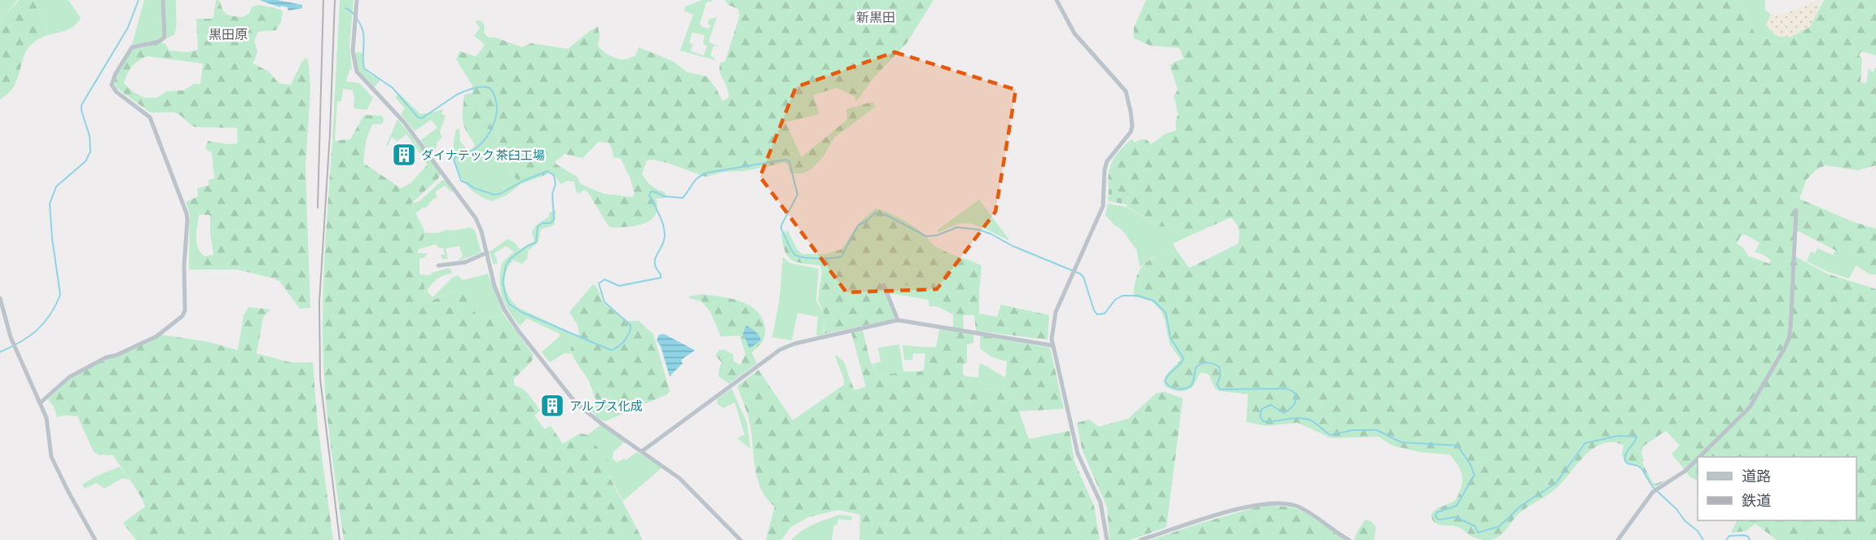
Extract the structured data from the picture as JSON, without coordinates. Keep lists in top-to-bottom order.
{
  "districts": ["新黒田", "黒田原"],
  "places": {
    "building": ["ダイナテック 茶臼工場", "アルプス化成"]
  },
  "legend": ["道路", "鉄道"]
}
